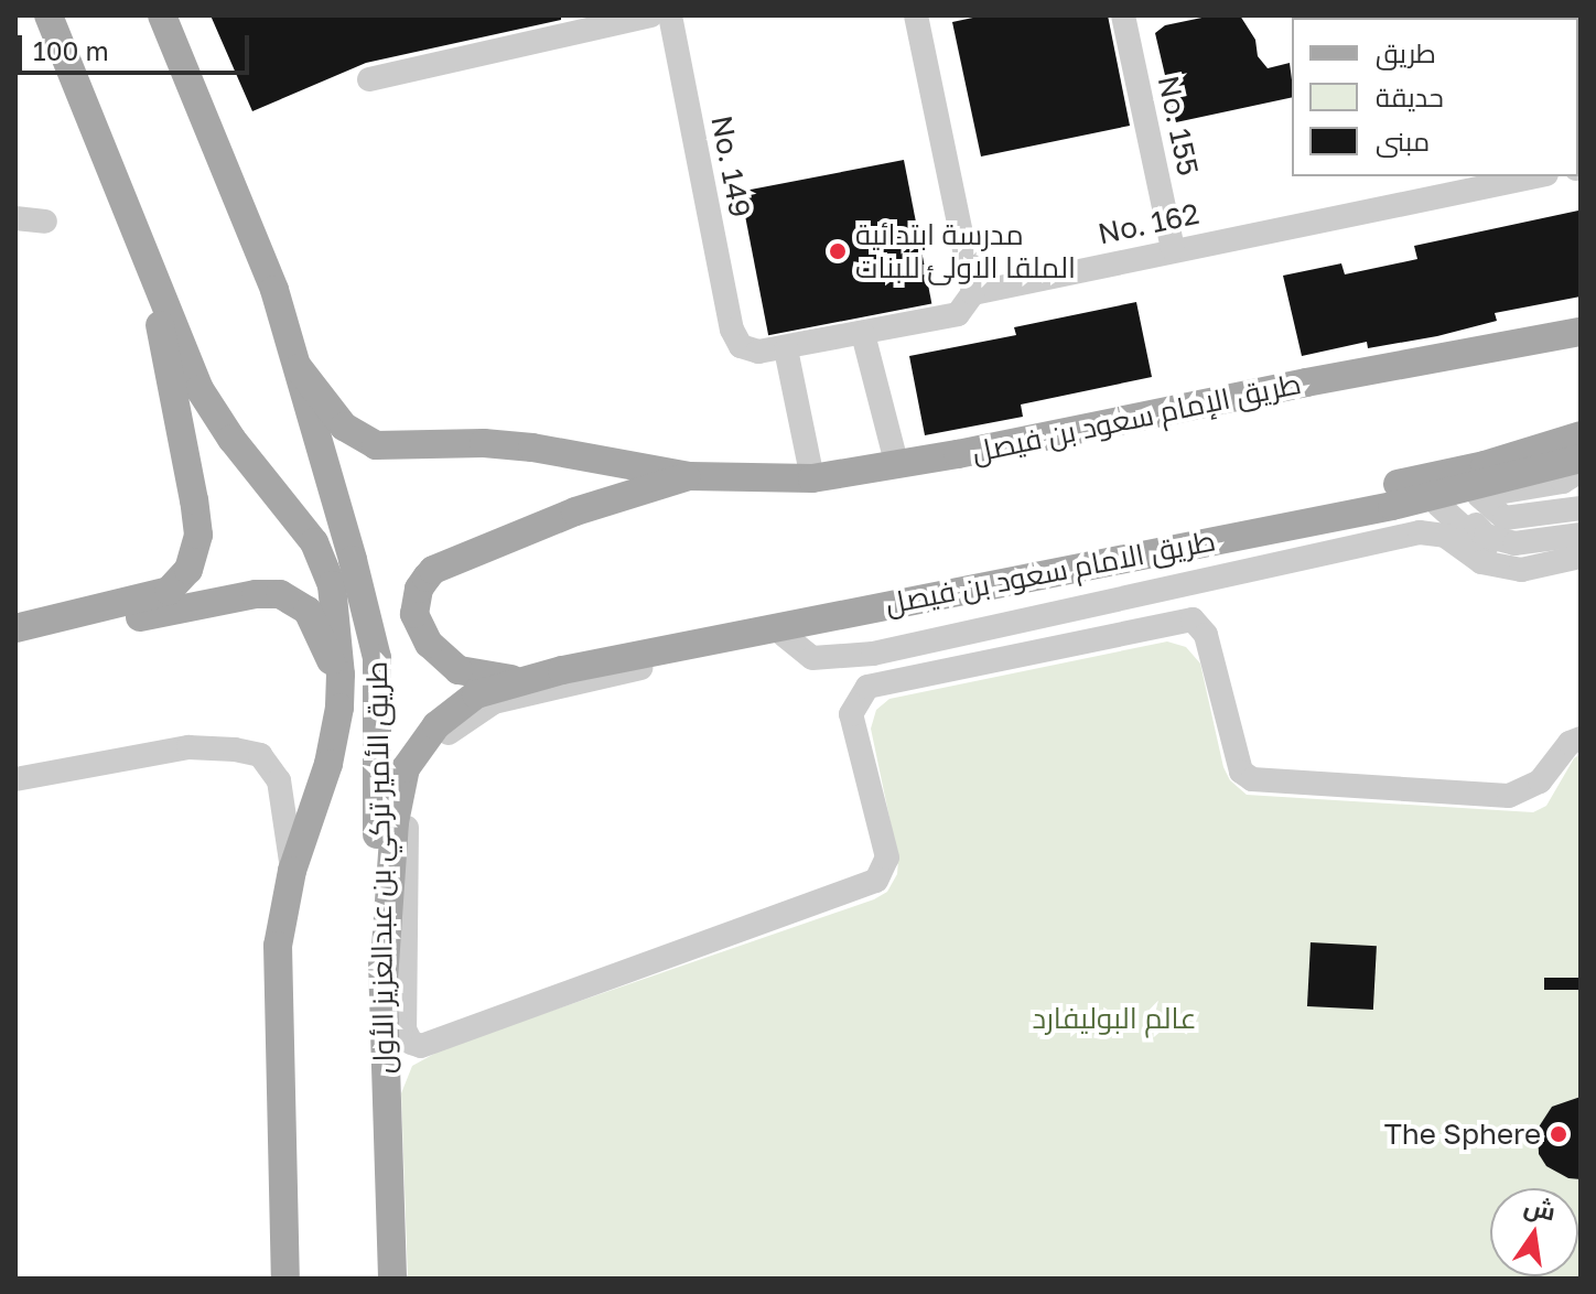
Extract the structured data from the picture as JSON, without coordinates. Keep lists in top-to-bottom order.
{
  "streets": {
    "main road": ["طريق الإمام سعود بن فيصل", "طريق الامام سعود بن فيصل", "طريق الأمير تركي بن عبدالعزيز الأول"],
    "street": ["No. 155", "No. 149", "No. 162"]
  },
  "crossings": [
    ["No. 155", "No. 162"],
    ["No. 149", "No. 162"]
  ],
  "parks": ["عالم البوليفارد"],
  "places": ["مدرسة ابتدائية الملقا الاولئ للبنات", "The Sphere"],
  "legend": ["طريق", "حديقة", "مبنى"],
  "scale_bar": "100 m",
  "north": "top"
}
